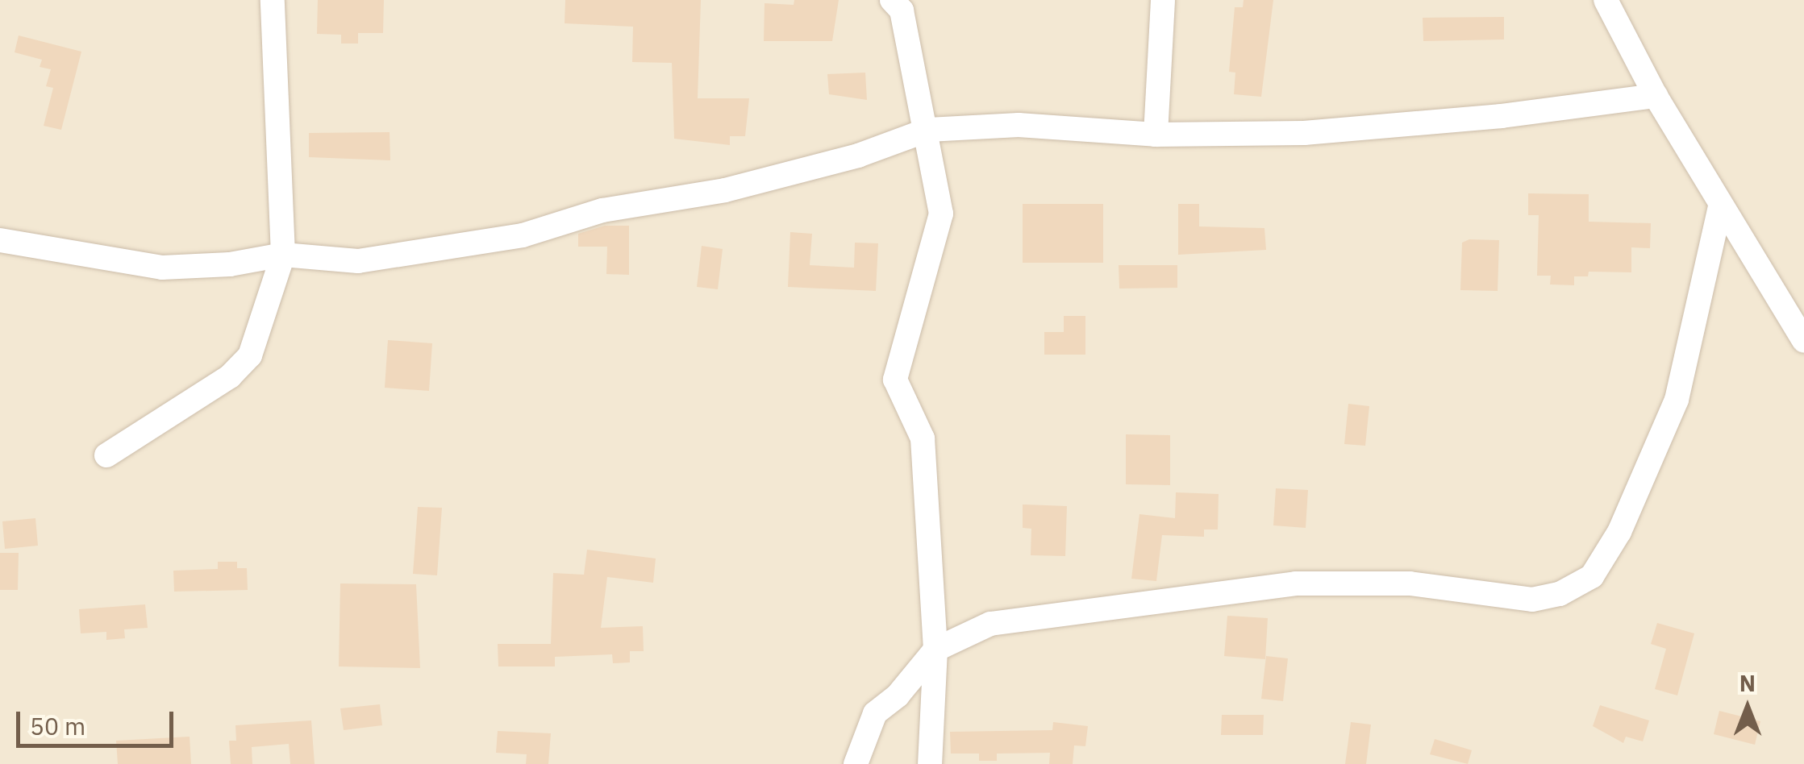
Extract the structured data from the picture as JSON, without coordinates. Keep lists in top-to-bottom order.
{
  "scale_bar": "50 m",
  "north": "top"
}
